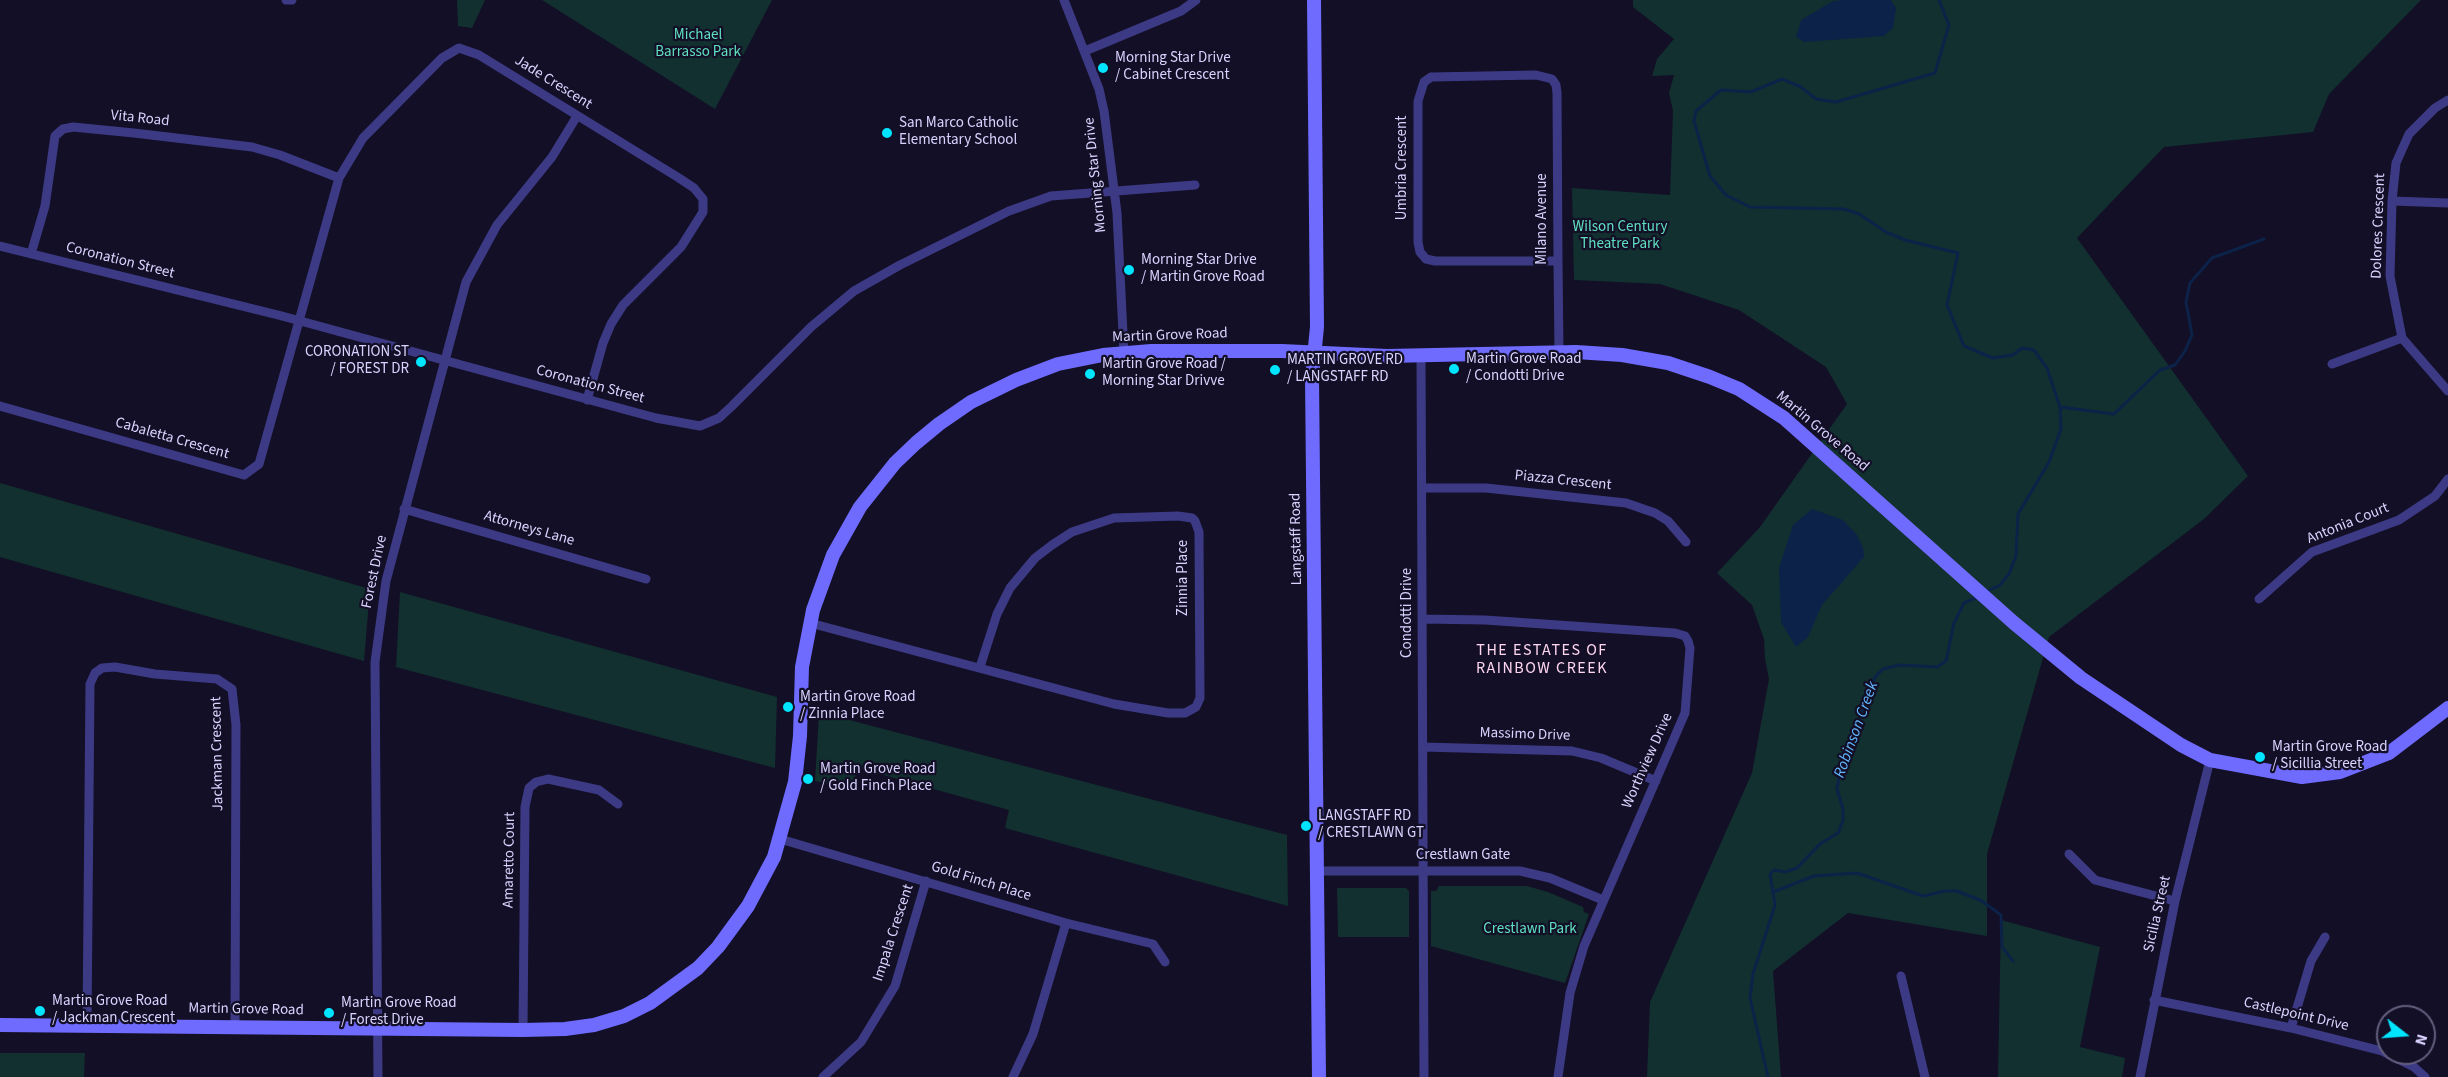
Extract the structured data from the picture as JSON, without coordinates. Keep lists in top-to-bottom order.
{
  "streets": {
    "street": [
      "Jade Crescent",
      "Vita Road",
      "Umbria Crescent",
      "Morning Star Drive",
      "Milano Avenue",
      "Dolores Crescent",
      "Coronation Street",
      "Martin Grove Road",
      "Cabaletta Crescent",
      "Piazza Crescent",
      "Antonia Court",
      "Attorneys Lane",
      "Langstaff Road",
      "Forest Drive",
      "Zinnia Place",
      "Condotti Drive",
      "Massimo Drive",
      "Jackman Crescent",
      "Worthview Drive",
      "Crestlawn Gate",
      "Amaretto Court",
      "Gold Finch Place",
      "Sicilia Street",
      "Impala Crescent",
      "Castlepoint Drive"
    ]
  },
  "crossings": [
    ["Jade Crescent", "Vita Road"],
    ["Jade Crescent", "Coronation Street"],
    ["Jade Crescent", "Cabaletta Crescent"],
    ["Jade Crescent", "Forest Drive"],
    ["Vita Road", "Coronation Street"],
    ["Umbria Crescent", "Milano Avenue"],
    ["Morning Star Drive", "Coronation Street"],
    ["Morning Star Drive", "Martin Grove Road"],
    ["Milano Avenue", "Martin Grove Road"],
    ["Coronation Street", "Cabaletta Crescent"],
    ["Coronation Street", "Forest Drive"],
    ["Martin Grove Road", "Langstaff Road"],
    ["Martin Grove Road", "Forest Drive"],
    ["Martin Grove Road", "Zinnia Place"],
    ["Martin Grove Road", "Condotti Drive"],
    ["Martin Grove Road", "Jackman Crescent"],
    ["Martin Grove Road", "Amaretto Court"],
    ["Martin Grove Road", "Gold Finch Place"],
    ["Martin Grove Road", "Sicilia Street"],
    ["Piazza Crescent", "Condotti Drive"],
    ["Attorneys Lane", "Forest Drive"],
    ["Langstaff Road", "Crestlawn Gate"],
    ["Condotti Drive", "Massimo Drive"],
    ["Condotti Drive", "Worthview Drive"],
    ["Condotti Drive", "Crestlawn Gate"],
    ["Massimo Drive", "Worthview Drive"],
    ["Worthview Drive", "Crestlawn Gate"],
    ["Gold Finch Place", "Impala Crescent"],
    ["Sicilia Street", "Castlepoint Drive"]
  ],
  "districts": ["THE ESTATES OF RAINBOW CREEK"],
  "water": ["Robinson Creek"],
  "parks": ["Michael Barrasso Park", "Wilson Century Theatre Park", "Crestlawn Park"],
  "places": [
    "Morning Star Drive / Cabinet Crescent",
    "San Marco Catholic Elementary School",
    "Morning Star Drive / Martin Grove Road",
    "CORONATION ST / FOREST DR",
    "Martin Grove Road / Condotti Drive",
    "MARTIN GROVE RD / LANGSTAFF RD",
    "Martin Grove Road / Morning Star Drivve",
    "Martin Grove Road / Zinnia Place",
    "Martin Grove Road / Sicillia Street",
    "Martin Grove Road / Gold Finch Place",
    "LANGSTAFF RD / CRESTLAWN GT",
    "Martin Grove Road / Jackman Crescent",
    "Martin Grove Road / Forest Drive"
  ],
  "north": "right"
}
